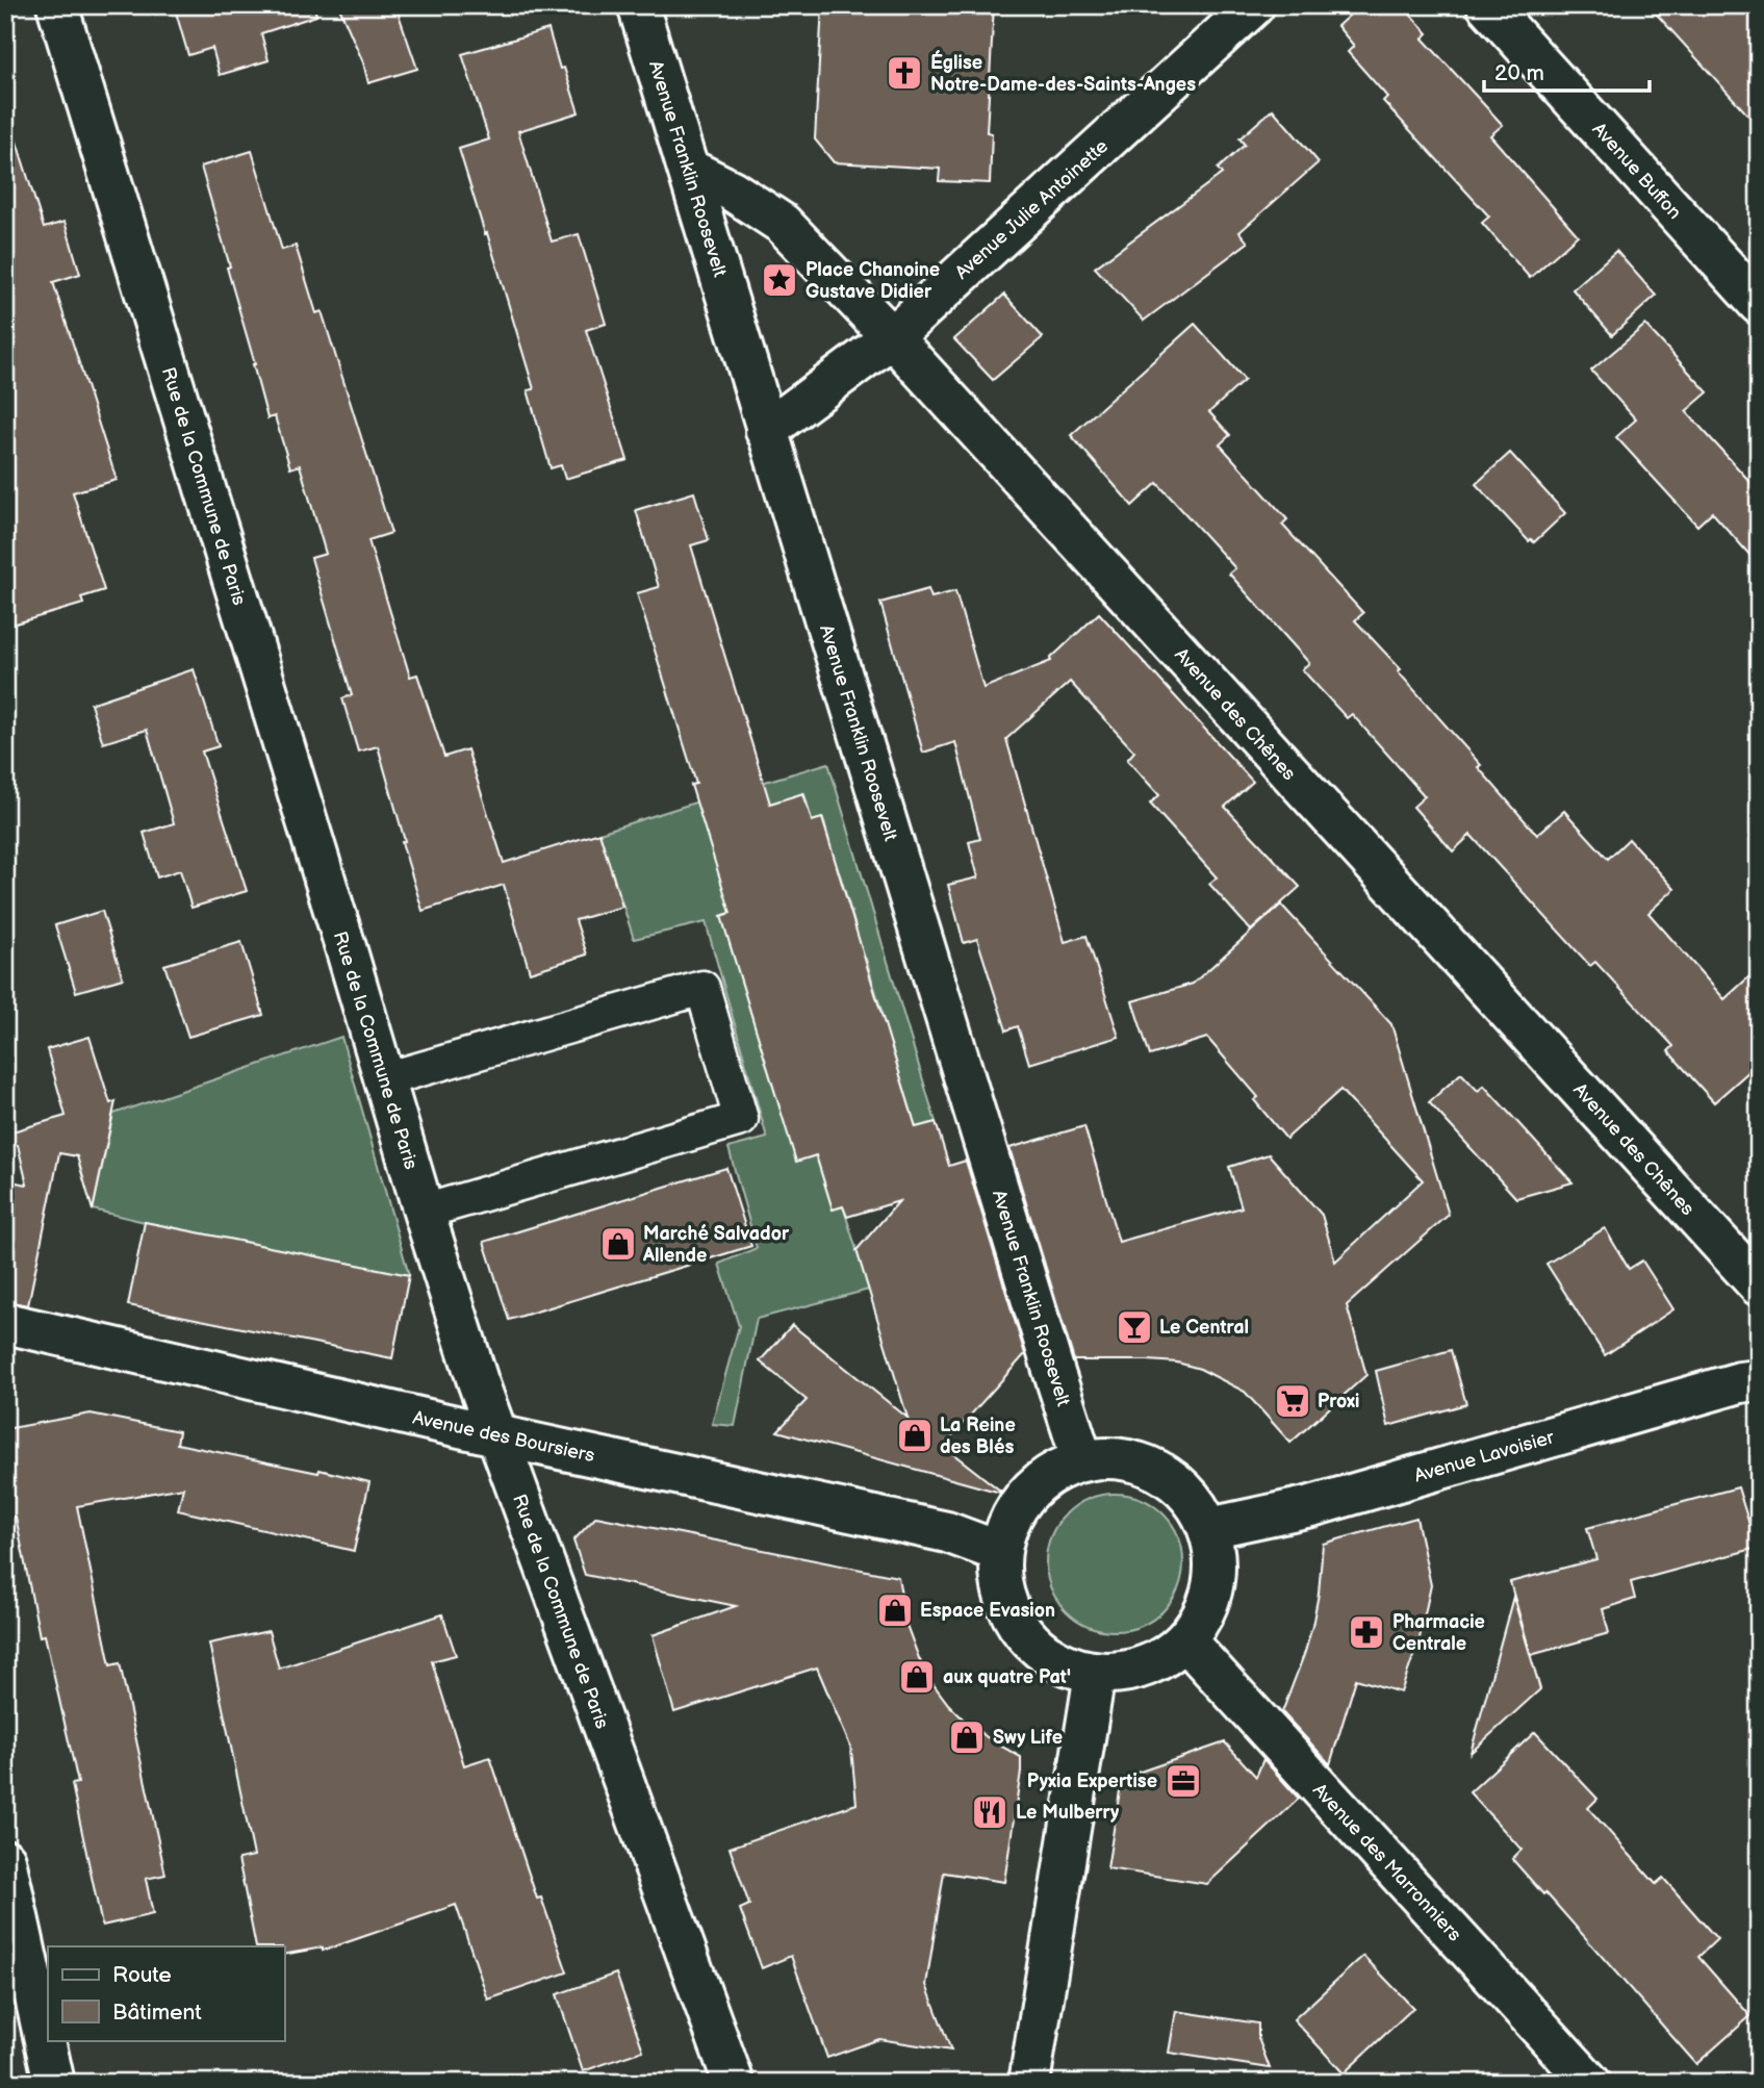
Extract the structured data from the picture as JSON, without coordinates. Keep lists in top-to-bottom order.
{
  "streets": {
    "street": [
      "Avenue Franklin Roosevelt",
      "Avenue Buffon",
      "Avenue Julie Antoinette",
      "Rue de la Commune de Paris",
      "Avenue des Chênes",
      "Avenue des Boursiers",
      "Avenue Lavoisier",
      "Avenue des Marronniers"
    ]
  },
  "crossings": [
    ["Avenue Franklin Roosevelt", "Avenue Julie Antoinette"],
    ["Avenue Franklin Roosevelt", "Avenue des Chênes"],
    ["Avenue Franklin Roosevelt", "Avenue des Boursiers"],
    ["Avenue Franklin Roosevelt", "Avenue Lavoisier"],
    ["Avenue Franklin Roosevelt", "Avenue des Marronniers"],
    ["Avenue Julie Antoinette", "Avenue des Chênes"],
    ["Rue de la Commune de Paris", "Avenue des Boursiers"],
    ["Avenue des Boursiers", "Avenue Lavoisier"],
    ["Avenue des Boursiers", "Avenue des Marronniers"],
    ["Avenue Lavoisier", "Avenue des Marronniers"]
  ],
  "places": {
    "church": ["Église Notre-Dame-des-Saints-Anges"],
    "place": ["Place Chanoine Gustave Didier"],
    "shop": [
      "Marché Salvador Allende",
      "La Reine des Blés",
      "Espace Evasion",
      "aux quatre Pat'",
      "Swy Life"
    ],
    "bar": ["Le Central"],
    "supermarket": ["Proxi"],
    "pharmacy": ["Pharmacie Centrale"],
    "office": ["Pyxia Expertise"],
    "restaurant": ["Le Mulberry"]
  },
  "legend": ["Route", "Bâtiment"],
  "scale_bar": "20 m"
}
